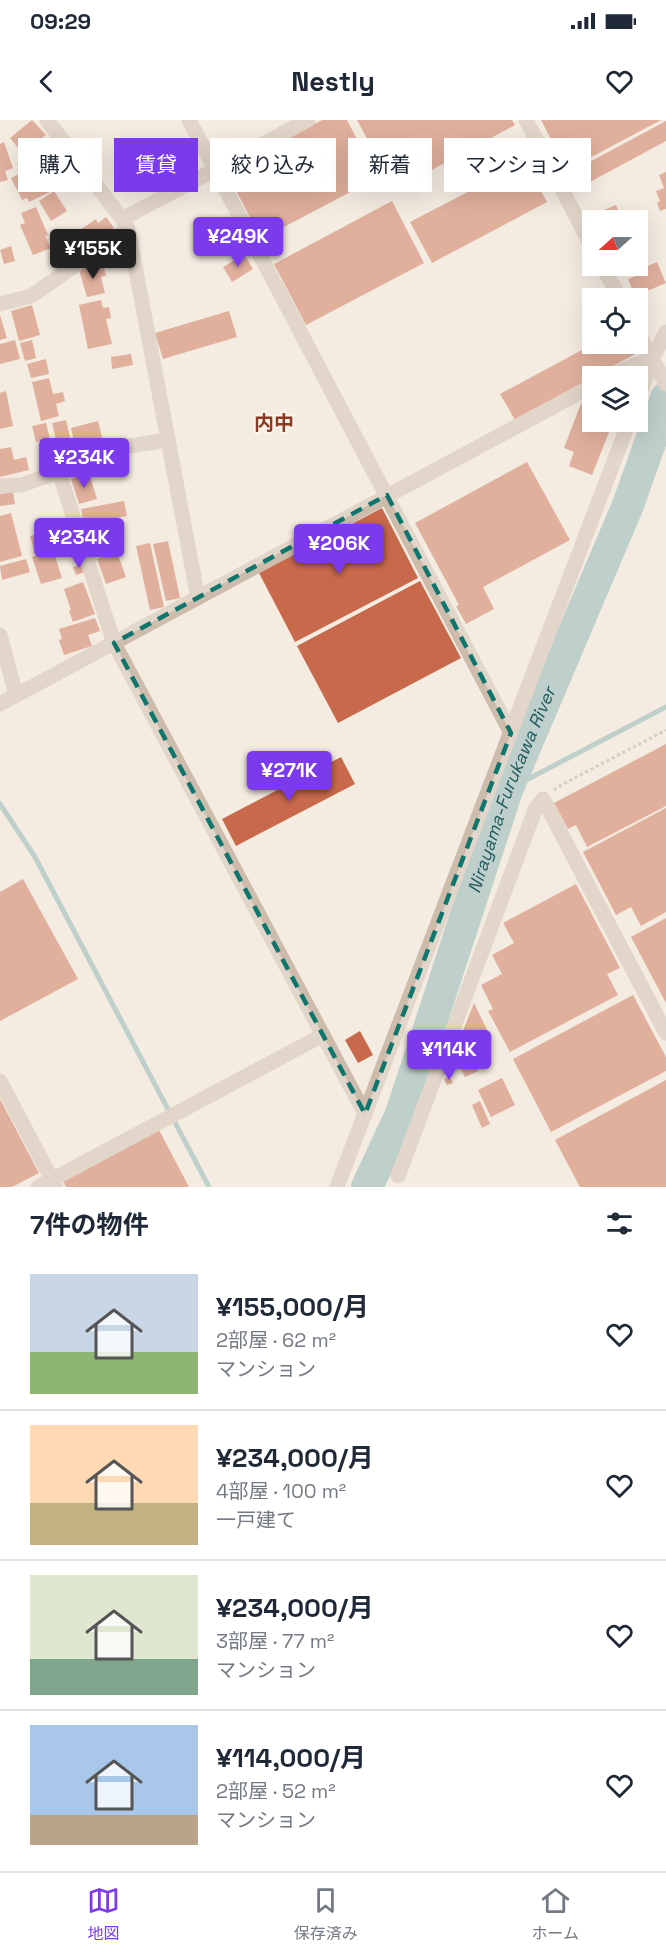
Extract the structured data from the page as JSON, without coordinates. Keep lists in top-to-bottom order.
{
  "districts": ["内中"],
  "water": ["Nirayama-Furukawa River"],
  "north": "left",
  "page": {
    "status": "09:29",
    "header": "Nestly",
    "chip": [
      "購入",
      "賃貸",
      "絞り込み",
      "新着",
      "マンション"
    ],
    "price": [
      "¥249K",
      "¥155K",
      "¥234K",
      "¥234K",
      "¥206K",
      "¥271K",
      "¥114K"
    ],
    "heading": "7件の物件",
    "list": [
      {
        "name": "¥155,000/月",
        "note": "2部屋 · 62 m² · マンション"
      },
      {
        "name": "¥234,000/月",
        "note": "4部屋 · 100 m² · 一戸建て"
      },
      {
        "name": "¥234,000/月",
        "note": "3部屋 · 77 m² · マンション"
      },
      {
        "name": "¥114,000/月",
        "note": "2部屋 · 52 m² · マンション"
      }
    ],
    "tabs": ["地図", "保存済み", "ホーム"]
  }
}
